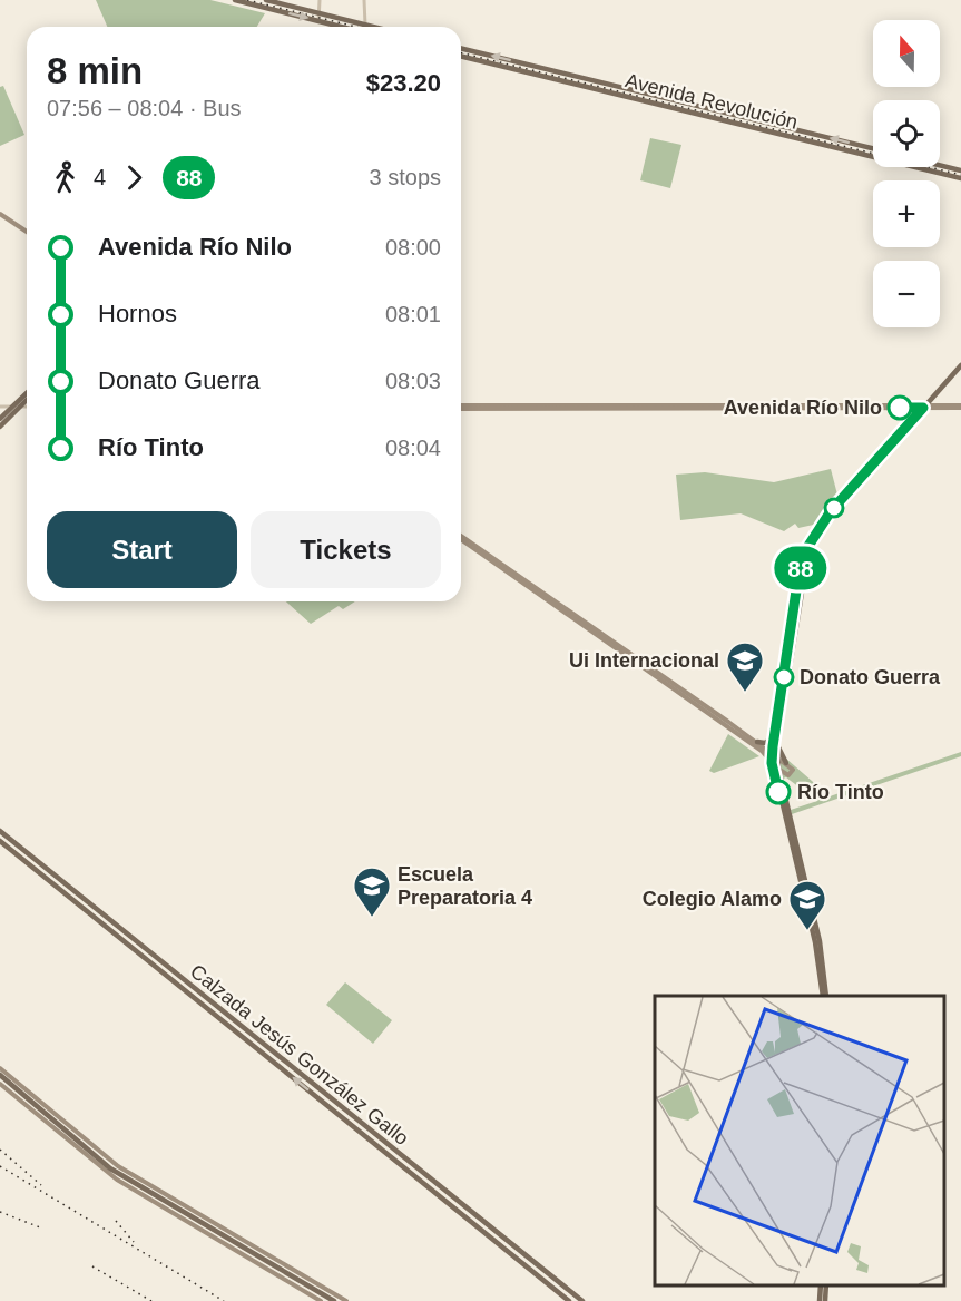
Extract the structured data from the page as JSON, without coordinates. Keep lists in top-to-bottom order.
{
  "streets": {
    "main road": ["Avenida Revolución", "Calzada Jesús González Gallo"]
  },
  "places": {
    "other": ["Avenida Río Nilo", "Donato Guerra", "Río Tinto"],
    "school or university": ["Ui Internacional", "Escuela Preparatoria 4", "Colegio Alamo"]
  },
  "lines": ["bus line 88"],
  "north": "top",
  "page": {
    "on_map": "88",
    "map_buttons": ["+", "−"],
    "heading": ["8 min", "07:56 – 08:04 · Bus", "$23.20"],
    "legs": ["4", "88", "3 stops"],
    "list": [
      {
        "name": "Avenida Río Nilo",
        "value": "08:00"
      },
      {
        "name": "Hornos",
        "value": "08:01"
      },
      {
        "name": "Donato Guerra",
        "value": "08:03"
      },
      {
        "name": "Río Tinto",
        "value": "08:04"
      }
    ],
    "buttons": ["Start", "Tickets"]
  }
}
